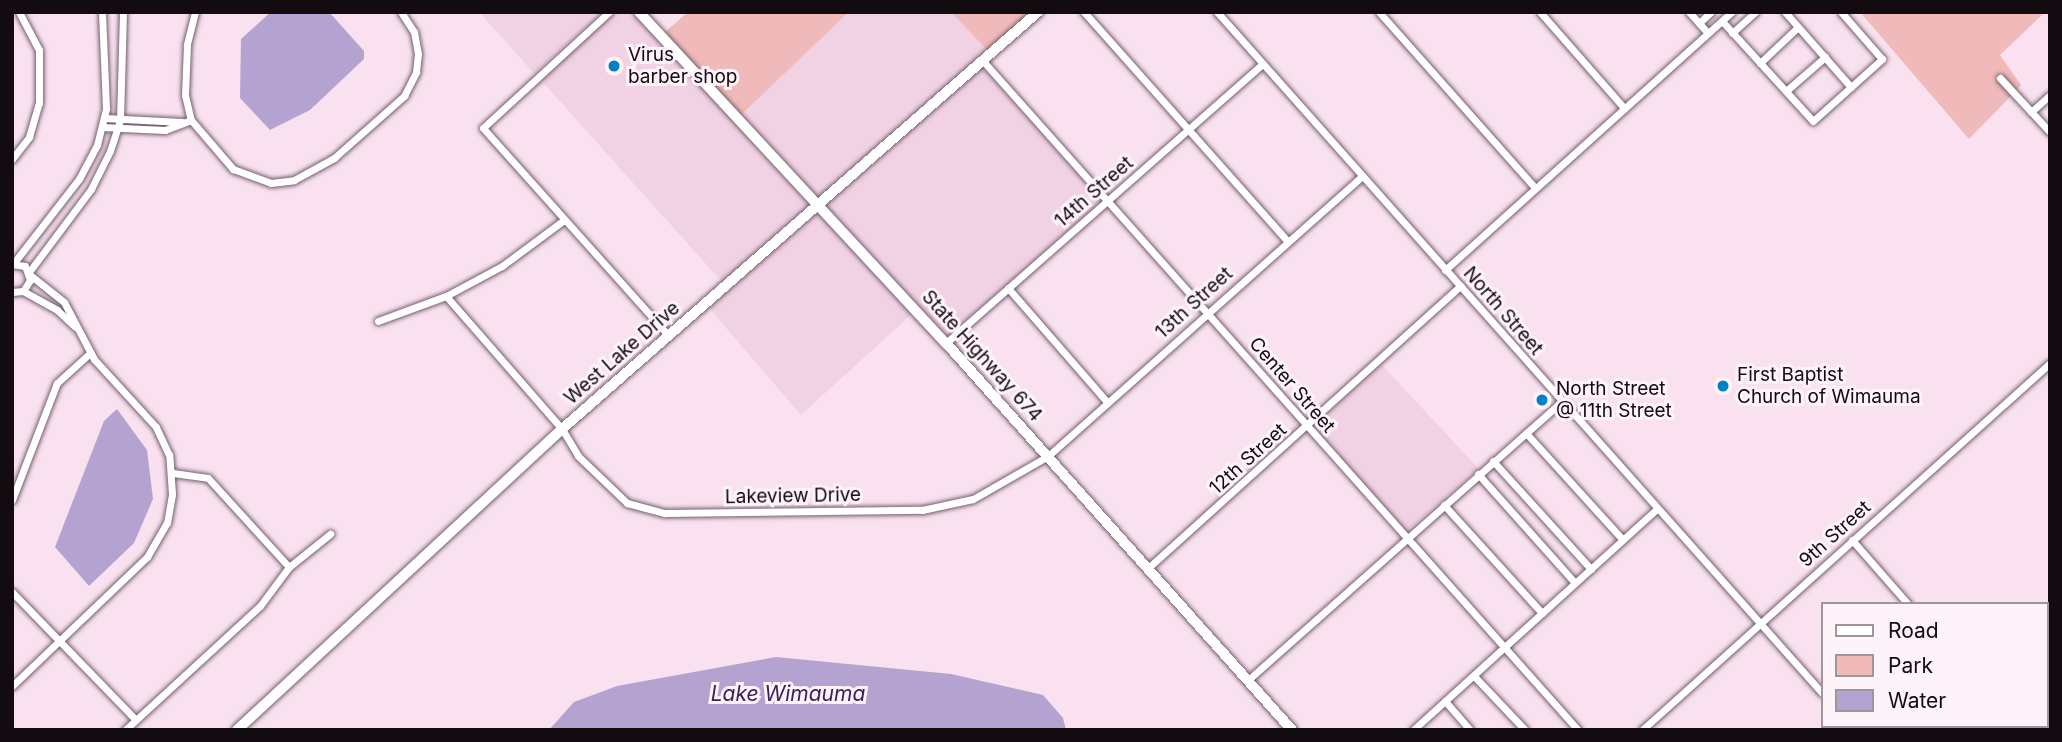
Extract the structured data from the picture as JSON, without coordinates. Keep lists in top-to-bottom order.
{
  "streets": {
    "street": [
      "14th Street",
      "13th Street",
      "North Street",
      "West Lake Drive",
      "State Highway 674",
      "Center Street",
      "12th Street",
      "Lakeview Drive",
      "9th Street"
    ]
  },
  "crossings": [
    ["14th Street", "North Street"],
    ["14th Street", "State Highway 674"],
    ["14th Street", "Center Street"],
    ["13th Street", "North Street"],
    ["13th Street", "State Highway 674"],
    ["13th Street", "Center Street"],
    ["13th Street", "Lakeview Drive"],
    ["North Street", "12th Street"],
    ["North Street", "9th Street"],
    ["West Lake Drive", "State Highway 674"],
    ["West Lake Drive", "Center Street"],
    ["West Lake Drive", "Lakeview Drive"],
    ["State Highway 674", "12th Street"],
    ["State Highway 674", "Lakeview Drive"],
    ["Center Street", "12th Street"]
  ],
  "water": ["Lake Wimauma"],
  "places": ["Virus barber shop", "First Baptist Church of Wimauma", "North Street @ 11th Street"],
  "legend": ["Road", "Park", "Water"]
}
